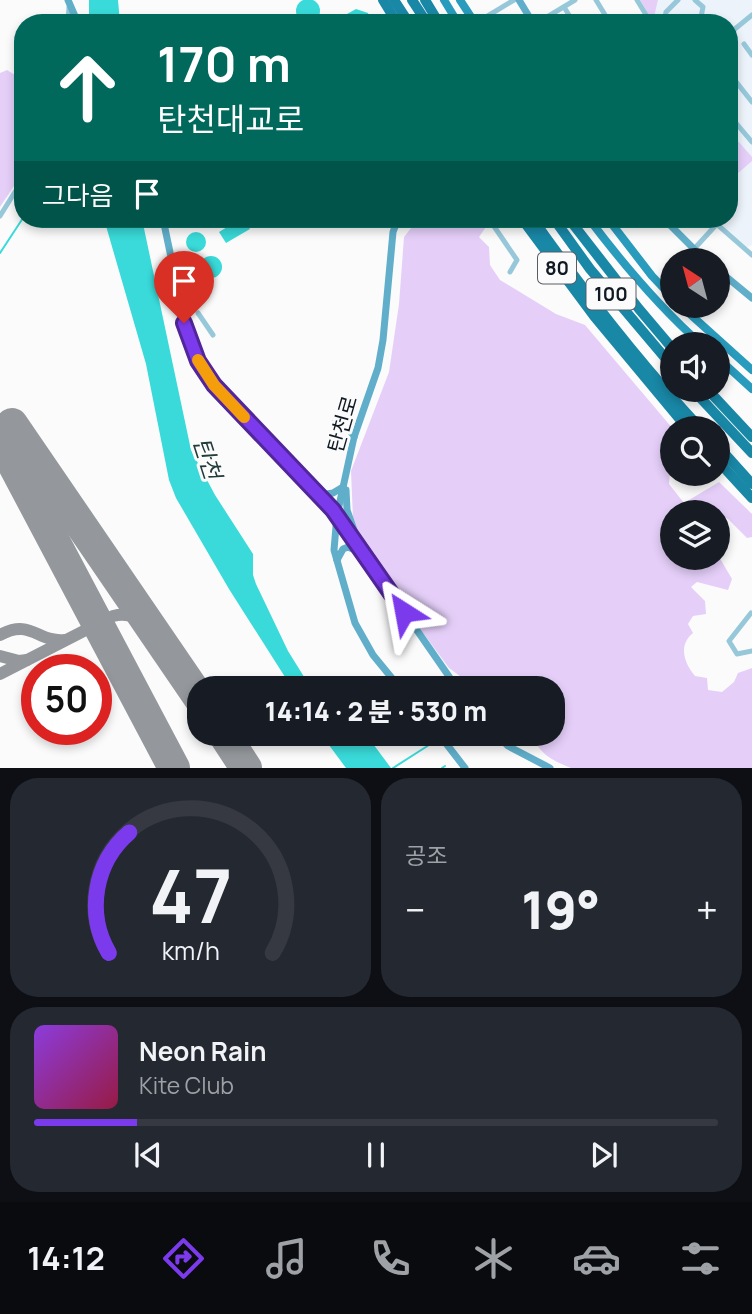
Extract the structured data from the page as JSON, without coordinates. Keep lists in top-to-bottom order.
{
  "streets": {
    "highway": ["80", "100"],
    "main road": ["탄천로"]
  },
  "water": ["탄천"],
  "north": "top left",
  "page": {
    "turn": ["170 m", "탄천대교로"],
    "then": "그다음",
    "limit": "50",
    "trip": "14:14 · 2 분 · 530 m",
    "tile": "공조",
    "heat": ["−", "19°", "+"],
    "song": ["Neon Rain", "Kite Club"],
    "tabs": "14:12",
    "gauge": ["47", "km/h"]
  }
}
